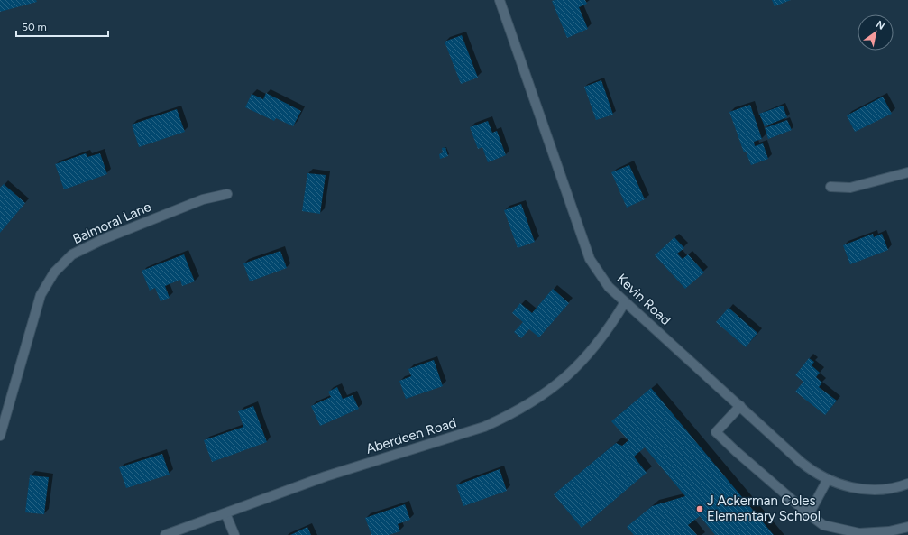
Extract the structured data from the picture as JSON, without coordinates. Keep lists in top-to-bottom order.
{
  "streets": {
    "street": ["Balmoral Lane", "Kevin Road", "Aberdeen Road"]
  },
  "crossings": [
    ["Kevin Road", "Aberdeen Road"]
  ],
  "places": ["J Ackerman Coles Elementary School"],
  "scale_bar": "50 m",
  "north": "top right"
}
